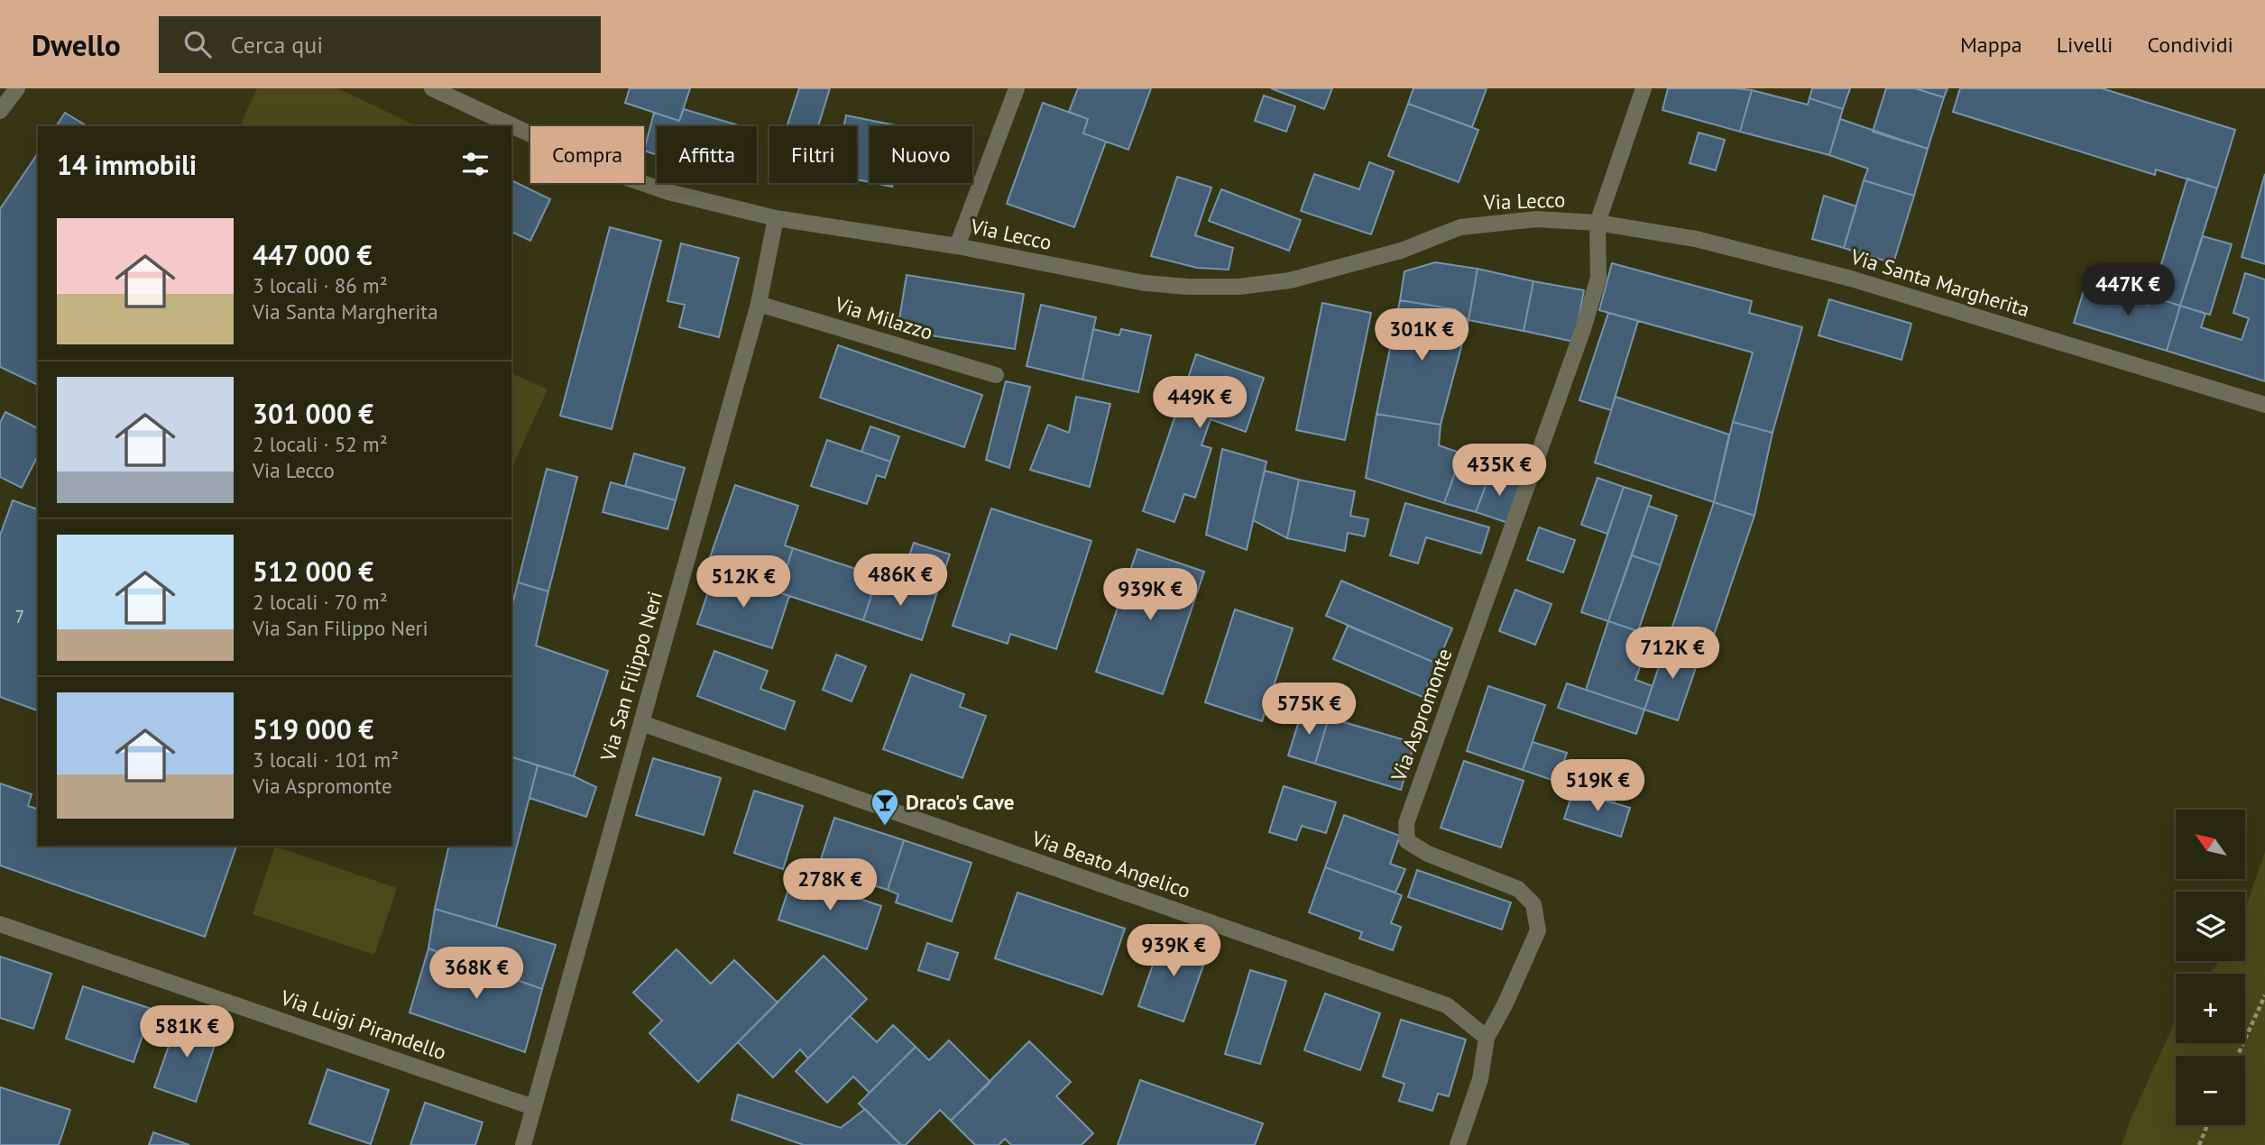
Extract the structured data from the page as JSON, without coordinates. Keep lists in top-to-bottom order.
{
  "streets": {
    "street": [
      "Via Lecco",
      "Via Santa Margherita",
      "Via Milazzo",
      "Via San Filippo Neri",
      "Via Aspromonte",
      "Via Beato Angelico",
      "Via Luigi Pirandello"
    ]
  },
  "crossings": [
    ["Via Lecco", "Via Santa Margherita"],
    ["Via Lecco", "Via San Filippo Neri"],
    ["Via Lecco", "Via Aspromonte"],
    ["Via Santa Margherita", "Via Aspromonte"],
    ["Via Milazzo", "Via San Filippo Neri"],
    ["Via San Filippo Neri", "Via Beato Angelico"],
    ["Via San Filippo Neri", "Via Luigi Pirandello"],
    ["Via Aspromonte", "Via Beato Angelico"]
  ],
  "places": {
    "bar": ["Draco's Cave"]
  },
  "house_numbers": ["7"],
  "north": "top left",
  "page": {
    "header": "Dwello",
    "search": "Cerca qui",
    "nav": ["Mappa", "Livelli", "Condividi"],
    "chip": [
      "Compra",
      "Affitta",
      "Filtri",
      "Nuovo"
    ],
    "heading": "14 immobili",
    "list": [
      {
        "name": "447 000 €",
        "note": "3 locali · 86 m² · Via Santa Margherita"
      },
      {
        "name": "301 000 €",
        "note": "2 locali · 52 m² · Via Lecco"
      },
      {
        "name": "512 000 €",
        "note": "2 locali · 70 m² · Via San Filippo Neri"
      },
      {
        "name": "519 000 €",
        "note": "3 locali · 101 m² · Via Aspromonte"
      }
    ],
    "price": [
      "447K €",
      "301K €",
      "449K €",
      "435K €",
      "486K €",
      "512K €",
      "939K €",
      "712K €",
      "575K €",
      "519K €",
      "278K €",
      "939K €",
      "368K €",
      "581K €"
    ],
    "map_buttons": ["+", "−"]
  }
}
